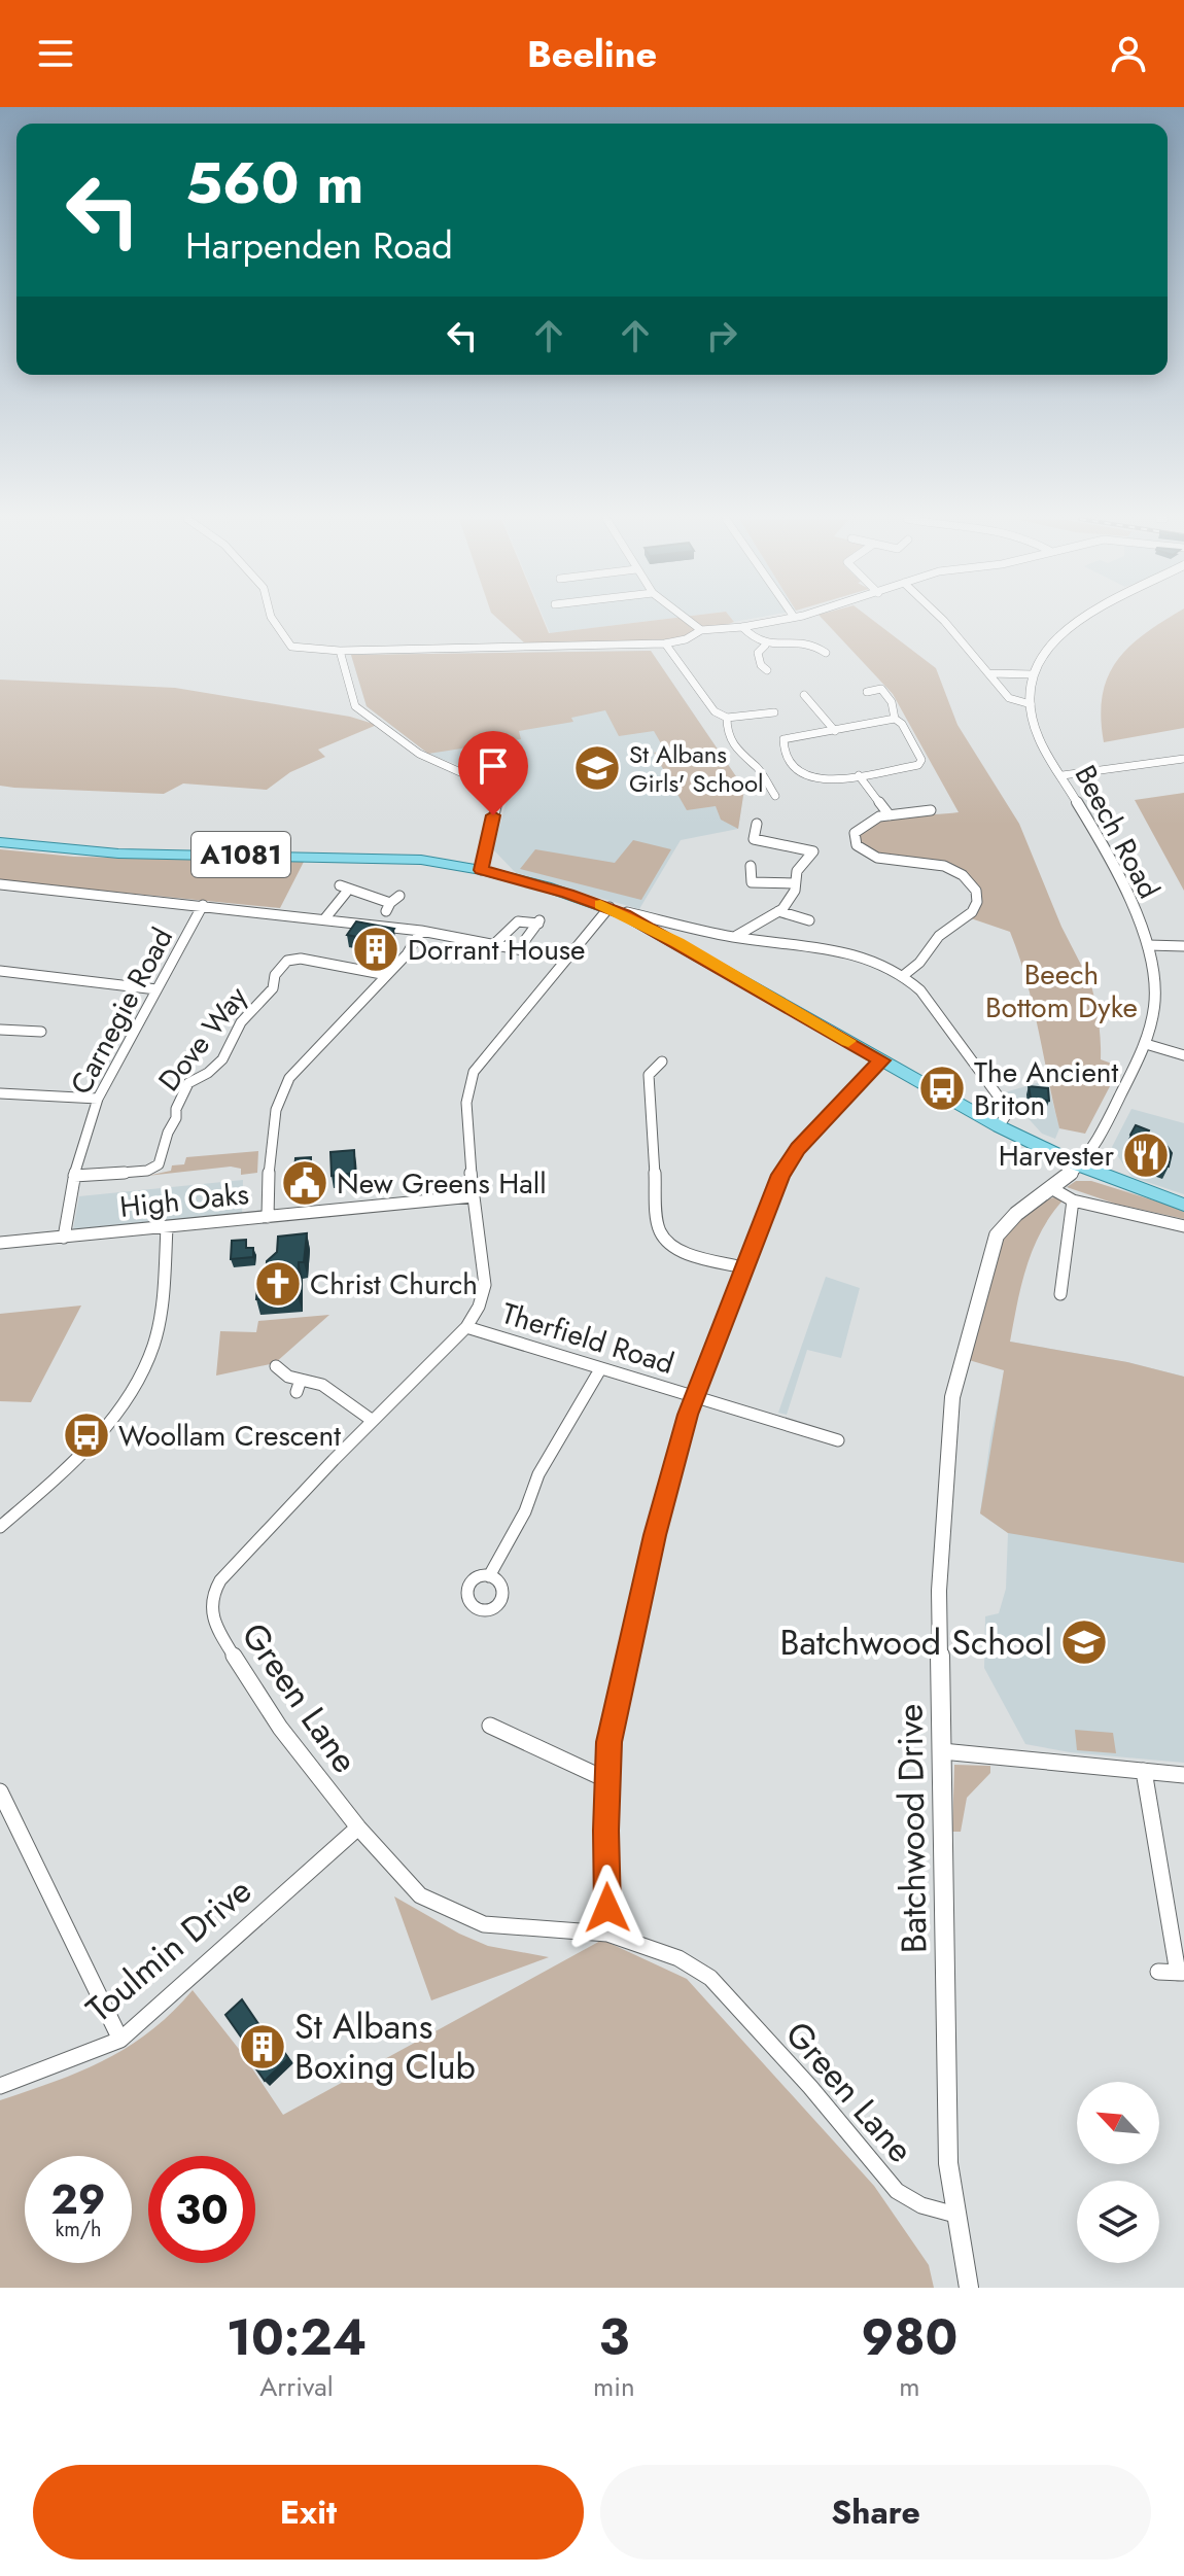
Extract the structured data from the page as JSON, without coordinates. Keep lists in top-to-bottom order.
{
  "streets": {
    "main road": ["A1081"],
    "street": [
      "Beech Road",
      "Carnegie Road",
      "Dove Way",
      "High Oaks",
      "Therfield Road",
      "Green Lane",
      "Batchwood Drive",
      "Toulmin Drive"
    ]
  },
  "crossings": [
    ["Beech Road", "A1081"],
    ["Beech Road", "Batchwood Drive"],
    ["A1081", "Green Lane"],
    ["A1081", "Batchwood Drive"],
    ["Carnegie Road", "Dove Way"],
    ["Carnegie Road", "High Oaks"],
    ["High Oaks", "Green Lane"],
    ["Therfield Road", "Green Lane"],
    ["Green Lane", "Batchwood Drive"],
    ["Green Lane", "Toulmin Drive"]
  ],
  "parks": ["Beech Bottom Dyke"],
  "places": {
    "school or university": ["St Albans Girls' School", "Batchwood School"],
    "building": ["Dorrant House", "St Albans Boxing Club"],
    "bus stop": ["The Ancient Briton", "Woollam Crescent"],
    "restaurant": ["Harvester"],
    "public building": ["New Greens Hall"],
    "church": ["Christ Church"]
  },
  "north": "top left",
  "page": {
    "header": "Beeline",
    "turn": ["560 m", "Harpenden Road"],
    "speed": "29 km/h",
    "limit": "30",
    "eta": [
      "10:24",
      "Arrival",
      "3",
      "min",
      "980",
      "m"
    ],
    "buttons": ["Exit", "Share"]
  }
}
